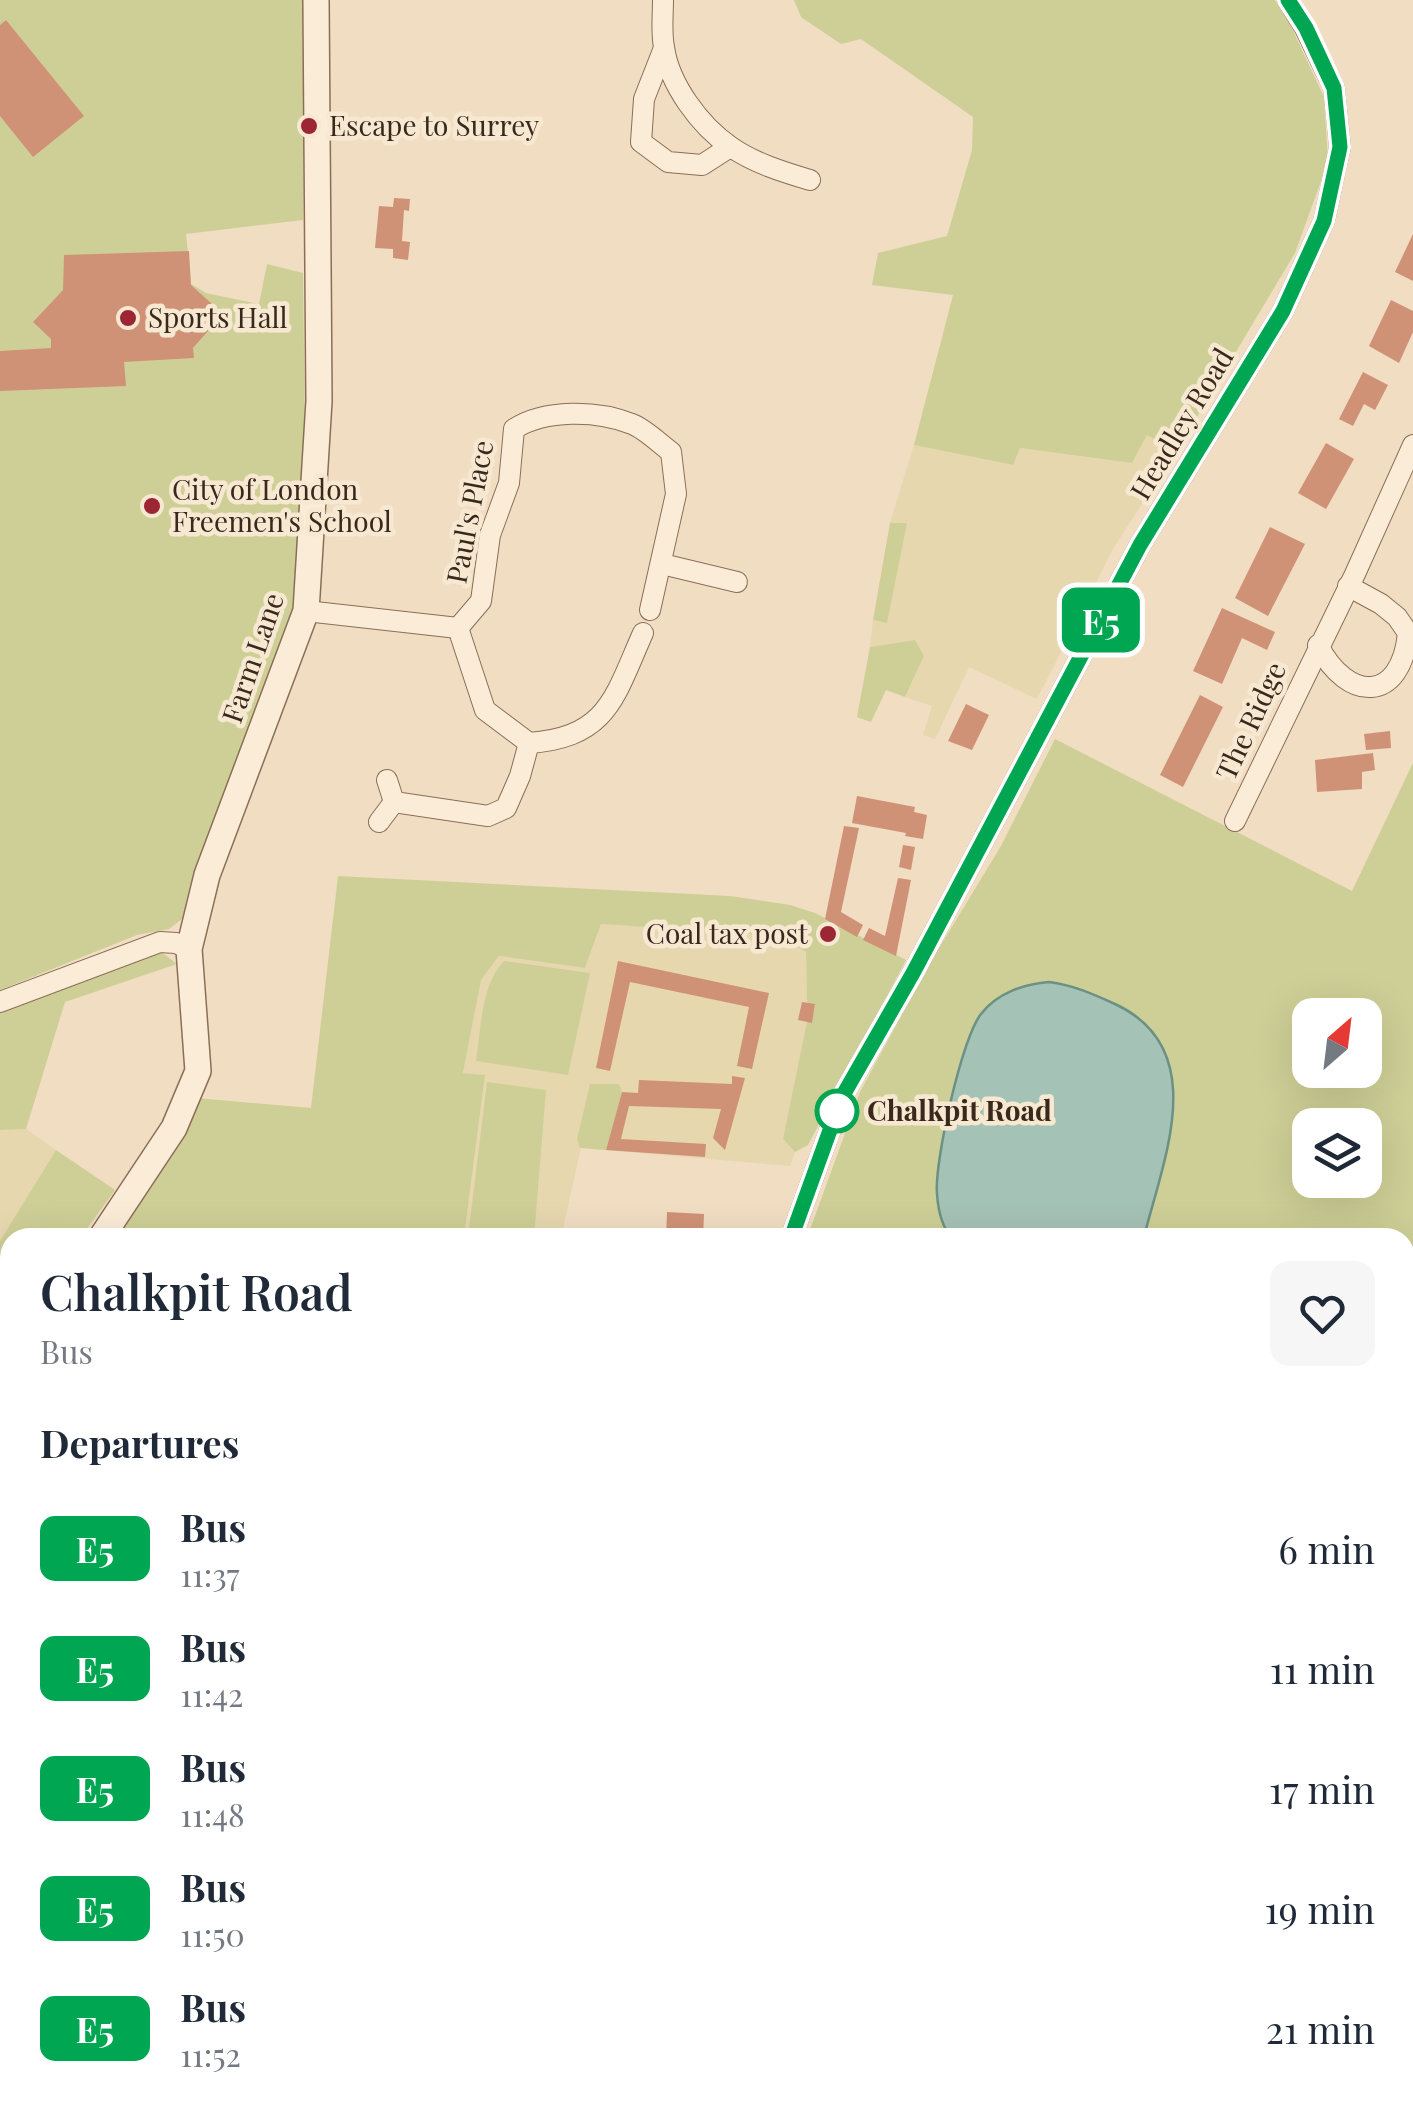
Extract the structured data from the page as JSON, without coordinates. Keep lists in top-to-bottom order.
{
  "streets": {
    "street": [
      "Headley Road",
      "Paul's Place",
      "Farm Lane",
      "The Ridge"
    ]
  },
  "places": [
    "Escape to Surrey",
    "Sports Hall",
    "City of London Freemen's School",
    "Coal tax post",
    "Chalkpit Road"
  ],
  "lines": ["bus line E5"],
  "north": "top right",
  "page": {
    "on_map": "E5",
    "heading": [
      ["Chalkpit Road", "Bus"],
      "Departures"
    ],
    "list": [
      {
        "mark": "E5",
        "name": "Bus",
        "note": "11:37",
        "value": "6 min"
      },
      {
        "mark": "E5",
        "name": "Bus",
        "note": "11:42",
        "value": "11 min"
      },
      {
        "mark": "E5",
        "name": "Bus",
        "note": "11:48",
        "value": "17 min"
      },
      {
        "mark": "E5",
        "name": "Bus",
        "note": "11:50",
        "value": "19 min"
      },
      {
        "mark": "E5",
        "name": "Bus",
        "note": "11:52",
        "value": "21 min"
      }
    ]
  }
}
